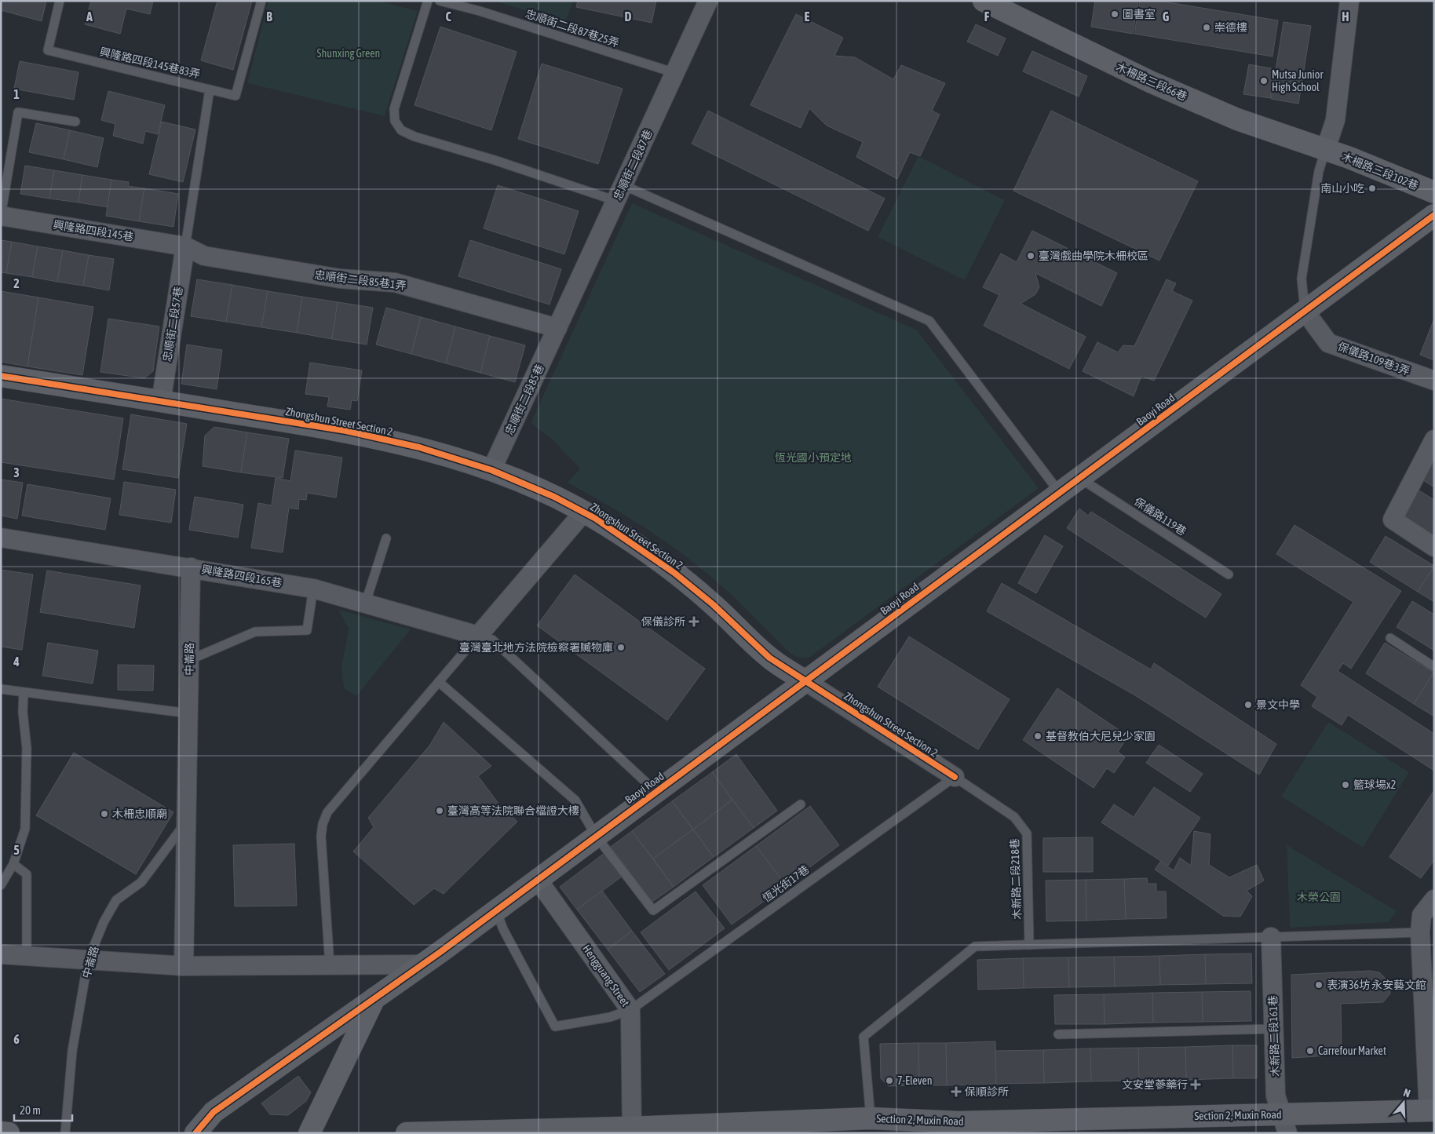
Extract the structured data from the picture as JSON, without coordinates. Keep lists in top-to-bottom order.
{
  "streets": {
    "street": [
      "木柵路三段66巷",
      "忠順街二段87巷",
      "木柵路三段102巷",
      "興隆路四段145巷",
      "忠順街二段85巷1弄",
      "忠順街二段57巷",
      "保儀路109巷3弄",
      "忠順街二段85巷",
      "Baoyi Road",
      "Zhongshun Street Section 2",
      "興隆路四段165巷",
      "中崙路",
      "Hengguang Street",
      "木新路二段161巷",
      "Section 2, Muxin Road"
    ],
    "lane": [
      "忠順街二段87巷25弄",
      "興隆路四段145巷83弄",
      "保儀路119巷",
      "木新路二段218巷",
      "恆光街17巷"
    ]
  },
  "crossings": [
    ["忠順街二段87巷25弄", "忠順街二段87巷"],
    ["興隆路四段145巷83弄", "興隆路四段145巷"],
    ["興隆路四段145巷83弄", "忠順街二段85巷1弄"],
    ["興隆路四段145巷83弄", "忠順街二段57巷"],
    ["木柵路三段66巷", "木柵路三段102巷"],
    ["忠順街二段87巷", "忠順街二段85巷1弄"],
    ["忠順街二段87巷", "忠順街二段85巷"],
    ["興隆路四段145巷", "忠順街二段85巷1弄"],
    ["興隆路四段145巷", "忠順街二段57巷"],
    ["忠順街二段85巷1弄", "忠順街二段57巷"],
    ["忠順街二段85巷1弄", "忠順街二段85巷"],
    ["忠順街二段57巷", "Zhongshun Street Section 2"],
    ["保儀路109巷3弄", "Baoyi Road"],
    ["忠順街二段85巷", "Zhongshun Street Section 2"],
    ["Baoyi Road", "Zhongshun Street Section 2"],
    ["Baoyi Road", "保儀路119巷"],
    ["Baoyi Road", "恆光街17巷"],
    ["Baoyi Road", "Hengguang Street"],
    ["Zhongshun Street Section 2", "木新路二段218巷"],
    ["Zhongshun Street Section 2", "恆光街17巷"],
    ["興隆路四段165巷", "中崙路"],
    ["木新路二段218巷", "恆光街17巷"],
    ["恆光街17巷", "Hengguang Street"],
    ["Hengguang Street", "Section 2, Muxin Road"],
    ["木新路二段161巷", "Section 2, Muxin Road"]
  ],
  "parks": ["Shunxing Green", "恆光國小預定地", "木榮公園"],
  "places": {
    "other": [
      "圖書室",
      "崇德樓",
      "Mutsa Junior High School",
      "南山小吃",
      "臺灣戲曲學院木柵校區",
      "臺灣臺北地方法院檢察署贓物庫",
      "景文中學",
      "基督教伯大尼兒少家園",
      "籃球場x2",
      "臺灣高等法院聯合檔證大樓",
      "木柵忠順廟",
      "表演36坊 永安藝文館",
      "Carrefour Market",
      "7-Eleven"
    ],
    "health": ["保儀診所", "文安堂蔘藥行", "保順診所"]
  },
  "scale_bar": "20 m",
  "north": "top",
  "grid": {
    "columns": [
      "A",
      "B",
      "C",
      "D",
      "E",
      "F",
      "G",
      "H"
    ],
    "rows": [
      "1",
      "2",
      "3",
      "4",
      "5",
      "6"
    ]
  }
}
